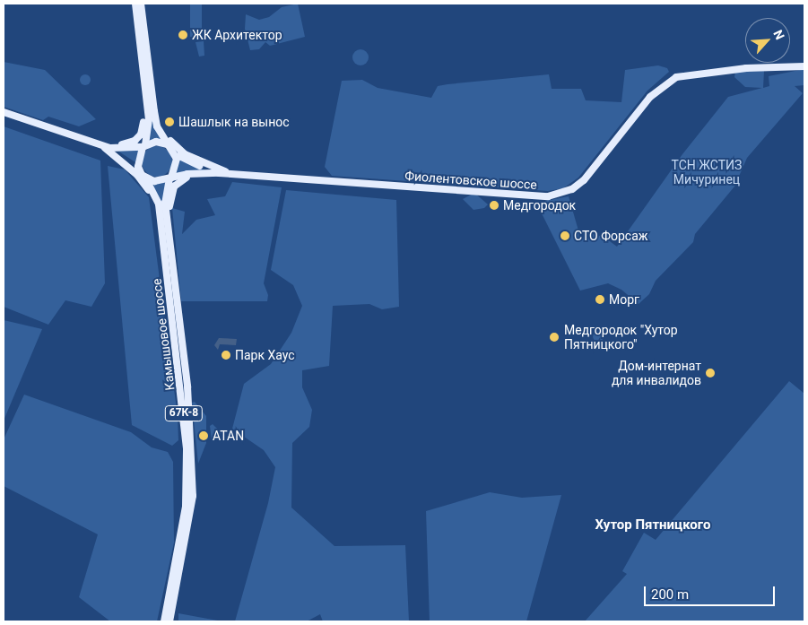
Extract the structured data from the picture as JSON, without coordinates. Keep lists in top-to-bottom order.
{
  "streets": {
    "main road": ["Фиолентовское шоссе", "Камышовое шоссе", "67К-8"]
  },
  "crossings": [
    ["Фиолентовское шоссе", "Камышовое шоссе"],
    ["Фиолентовское шоссе", "67К-8"],
    ["Камышовое шоссе", "67К-8"]
  ],
  "districts": ["Хутор Пятницкого"],
  "parks": ["ТСН ЖСТИЗ Мичуринец"],
  "places": [
    "ЖК Архитектор",
    "Шашлык на вынос",
    "Медгородок",
    "СТО Форсаж",
    "Морг",
    "Медгородок \"Хутор Пятницкого\"",
    "Парк Хаус",
    "Дом-интернат для инвалидов",
    "ATAN"
  ],
  "scale_bar": "200 m",
  "north": "top right"
}
